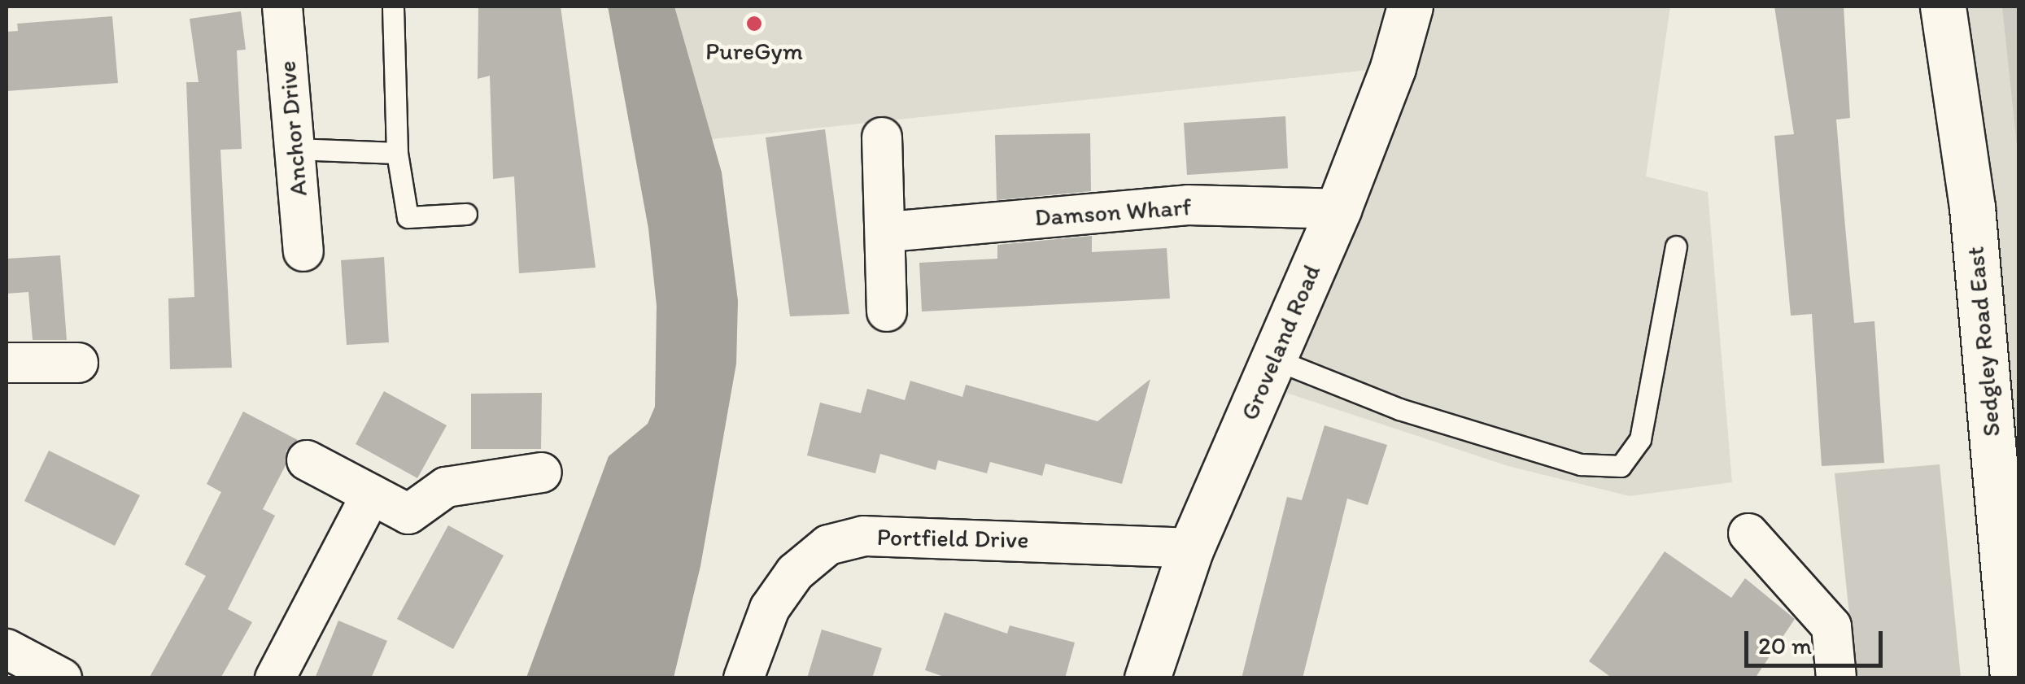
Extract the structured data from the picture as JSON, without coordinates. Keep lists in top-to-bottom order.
{
  "streets": {
    "street": [
      "Anchor Drive",
      "Damson Wharf",
      "Sedgley Road East",
      "Groveland Road",
      "Portfield Drive"
    ]
  },
  "crossings": [
    ["Damson Wharf", "Groveland Road"],
    ["Groveland Road", "Portfield Drive"]
  ],
  "places": ["PureGym"],
  "scale_bar": "20 m"
}
